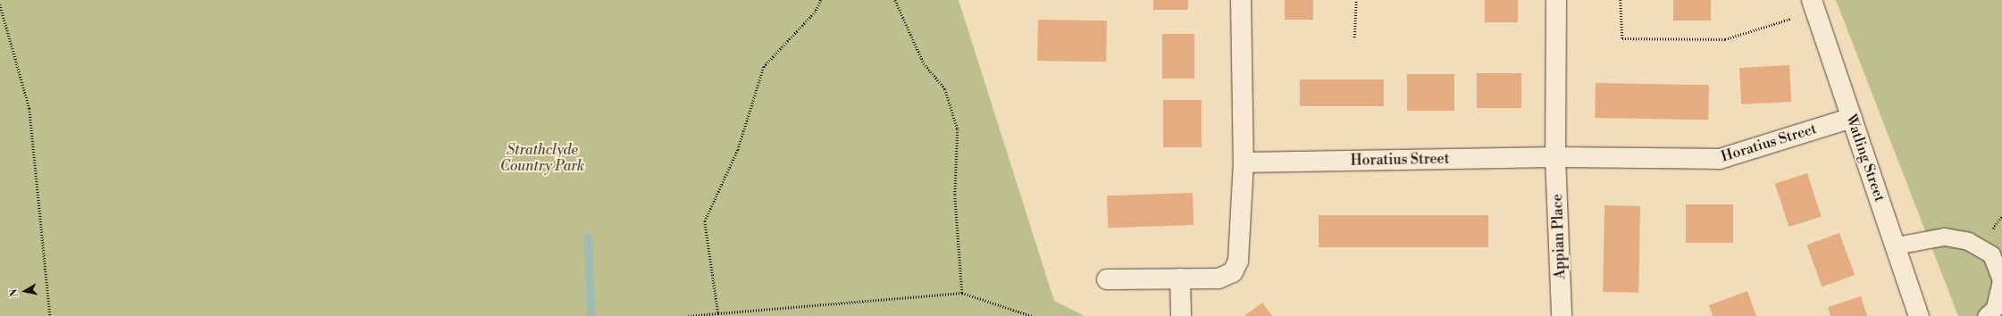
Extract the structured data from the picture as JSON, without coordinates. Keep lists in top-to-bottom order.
{
  "streets": {
    "street": ["Horatius Street", "Watling Street", "Appian Place"]
  },
  "crossings": [
    ["Horatius Street", "Watling Street"],
    ["Horatius Street", "Appian Place"]
  ],
  "parks": ["Strathclyde Country Park"],
  "north": "left"
}
